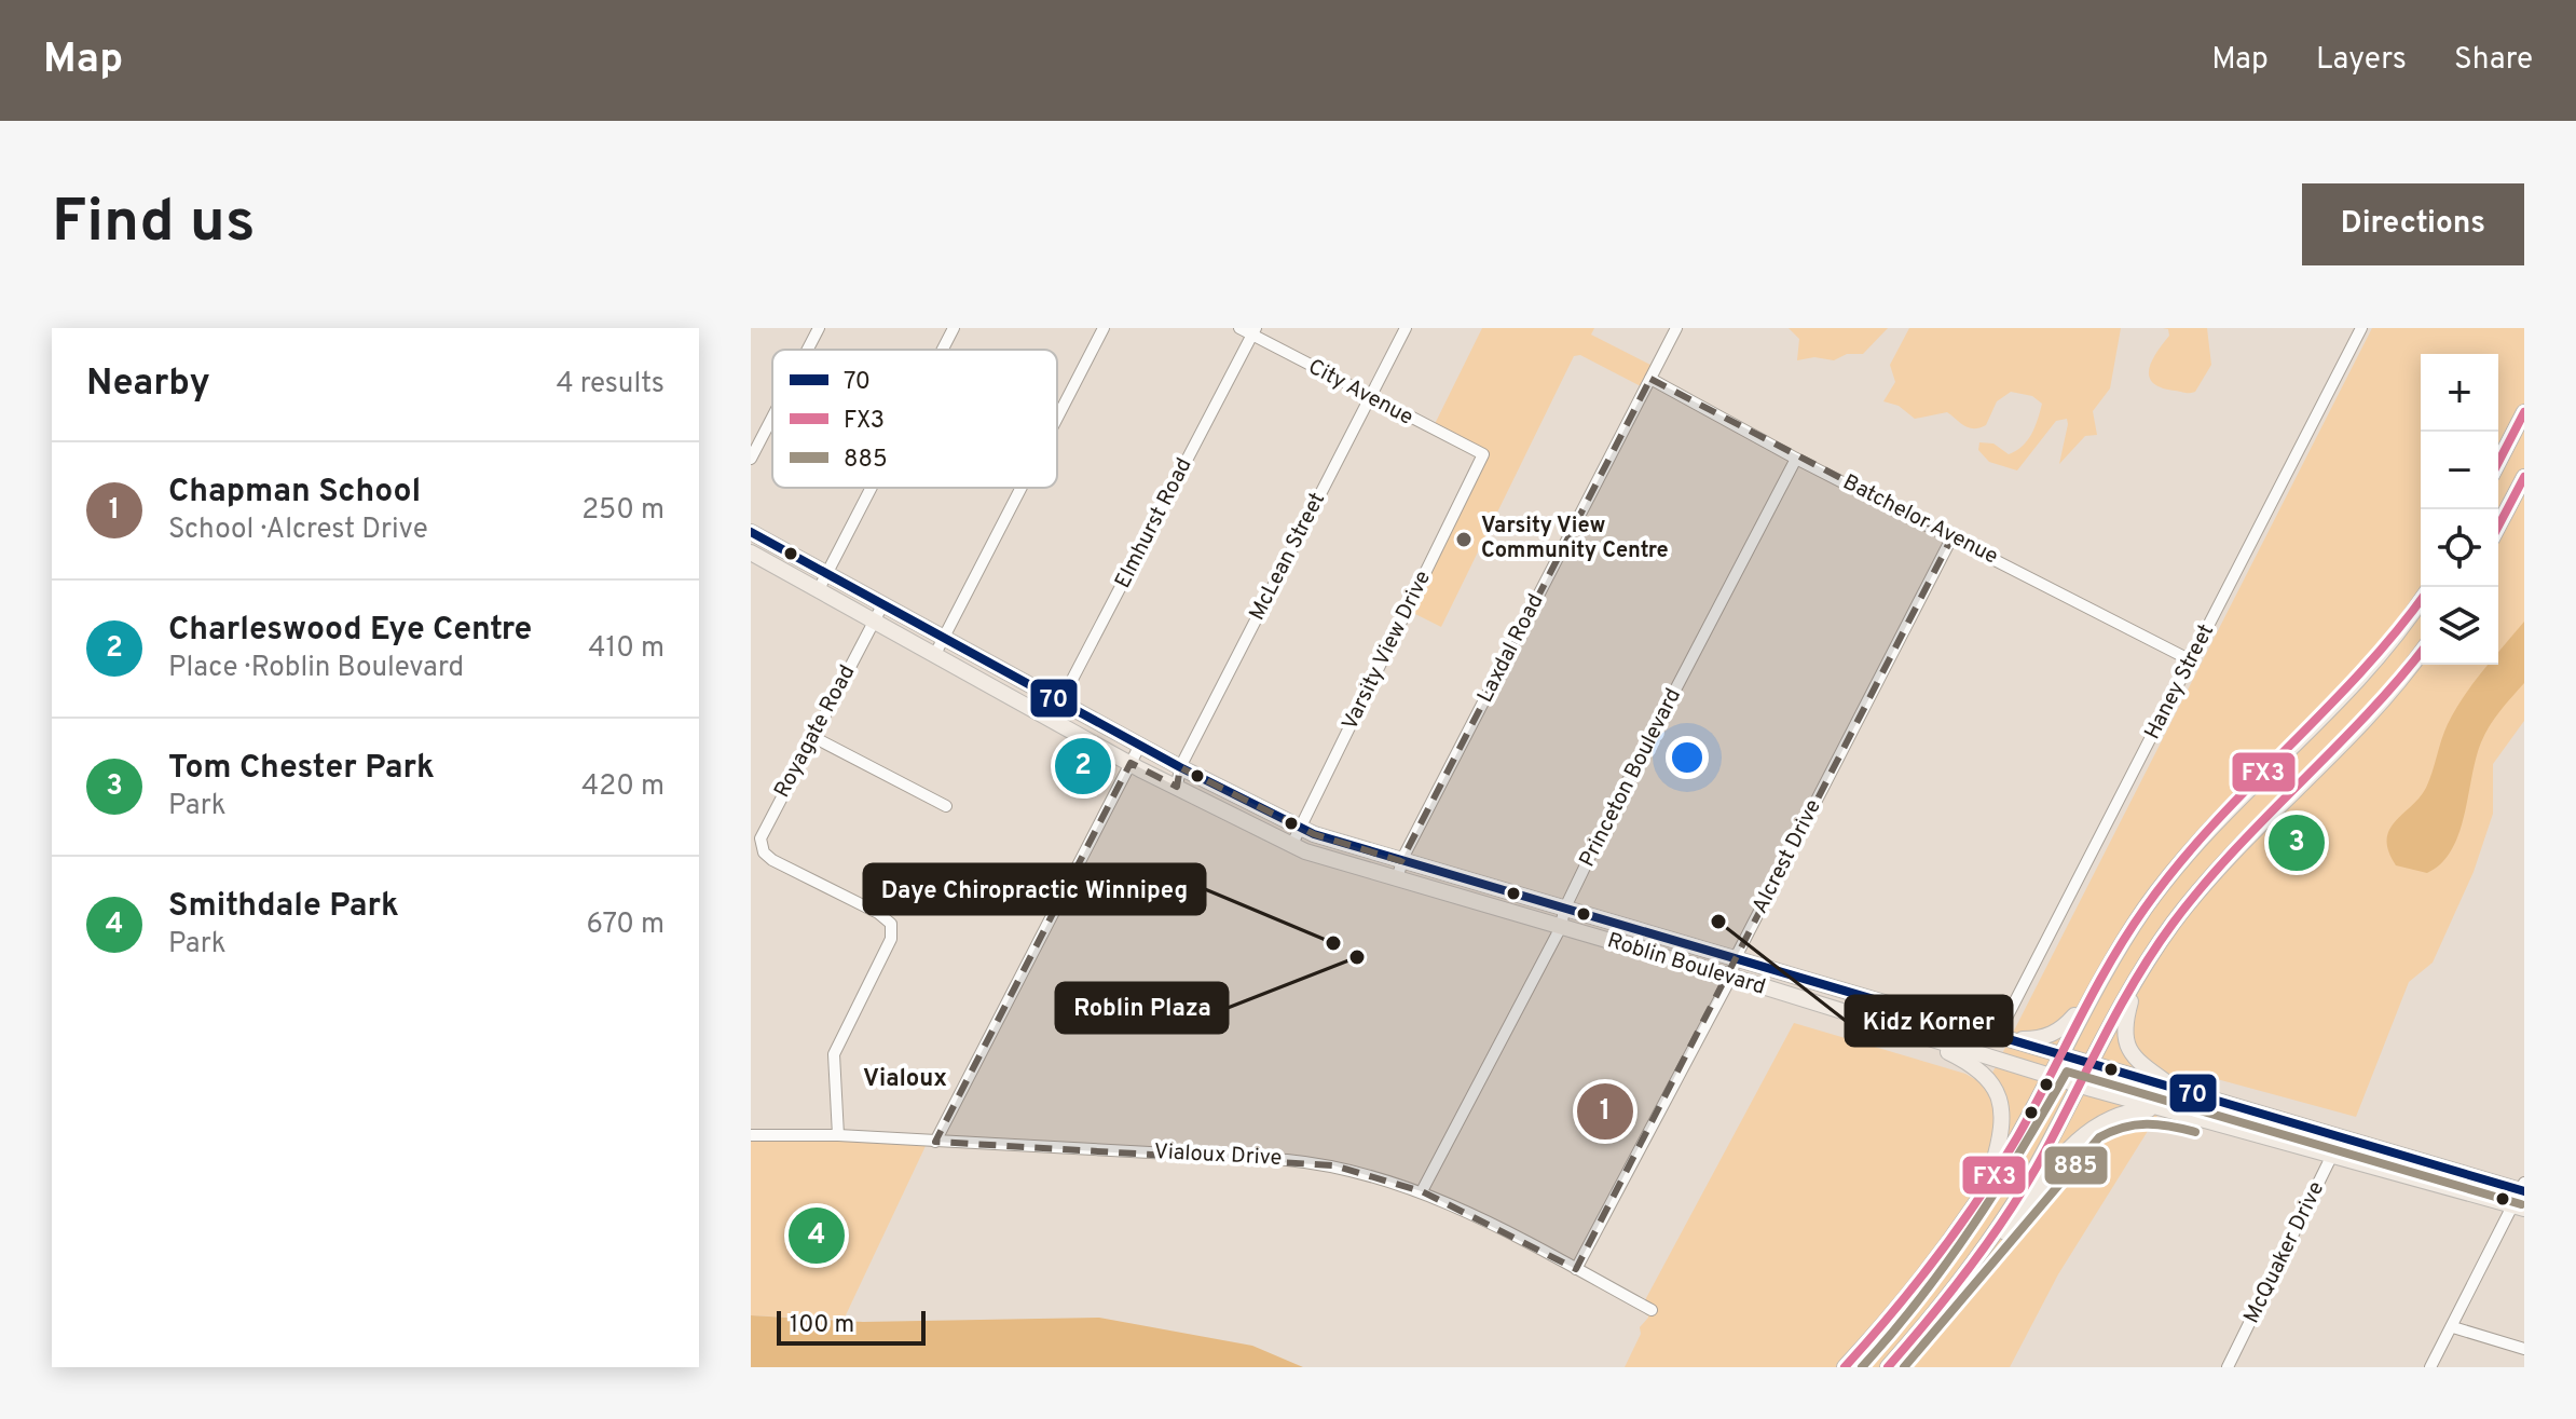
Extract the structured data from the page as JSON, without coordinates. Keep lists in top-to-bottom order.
{
  "streets": {
    "main road": ["Roblin Boulevard"],
    "street": [
      "City Avenue",
      "Batchelor Avenue",
      "Elmhurst Road",
      "McLean Street",
      "Laxdal Road",
      "Varsity View Drive",
      "Haney Street",
      "Royagate Road",
      "Princeton Boulevard",
      "Alcrest Drive",
      "Vialoux Drive",
      "McQuaker Drive"
    ]
  },
  "crossings": [
    ["City Avenue", "Elmhurst Road"],
    ["City Avenue", "McLean Street"],
    ["City Avenue", "Varsity View Drive"],
    ["Batchelor Avenue", "Laxdal Road"],
    ["Batchelor Avenue", "Haney Street"],
    ["Batchelor Avenue", "Princeton Boulevard"],
    ["Batchelor Avenue", "Alcrest Drive"],
    ["Elmhurst Road", "Roblin Boulevard"],
    ["McLean Street", "Roblin Boulevard"],
    ["Laxdal Road", "Roblin Boulevard"],
    ["Varsity View Drive", "Roblin Boulevard"],
    ["Haney Street", "Roblin Boulevard"],
    ["Royagate Road", "Roblin Boulevard"],
    ["Royagate Road", "Vialoux Drive"],
    ["Princeton Boulevard", "Roblin Boulevard"],
    ["Princeton Boulevard", "Vialoux Drive"],
    ["Alcrest Drive", "Roblin Boulevard"],
    ["Alcrest Drive", "Vialoux Drive"],
    ["Roblin Boulevard", "McQuaker Drive"]
  ],
  "districts": ["Vialoux"],
  "places": [
    "Varsity View Community Centre",
    "Kidz Korner",
    "Daye Chiropractic Winnipeg",
    "Roblin Plaza"
  ],
  "lines": ["transit line FX3", "transit line 70", "transit line 885"],
  "legend": ["70", "FX3", "885"],
  "scale_bar": "100 m",
  "page": {
    "header": "Map",
    "nav": ["Map", "Layers", "Share"],
    "buttons": "Directions",
    "title": "Find us",
    "heading": ["Nearby", "4 results"],
    "map_buttons": ["+", "−"],
    "list": [
      {
        "mark": "1",
        "name": "Chapman School",
        "note": "School · Alcrest Drive",
        "value": "250 m"
      },
      {
        "mark": "2",
        "name": "Charleswood Eye Centre",
        "note": "Place · Roblin Boulevard",
        "value": "410 m"
      },
      {
        "mark": "3",
        "name": "Tom Chester Park",
        "note": "Park",
        "value": "420 m"
      },
      {
        "mark": "4",
        "name": "Smithdale Park",
        "note": "Park",
        "value": "670 m"
      }
    ],
    "pins": [
      "2",
      "3",
      "1",
      "4"
    ],
    "scale": "100 m"
  }
}
